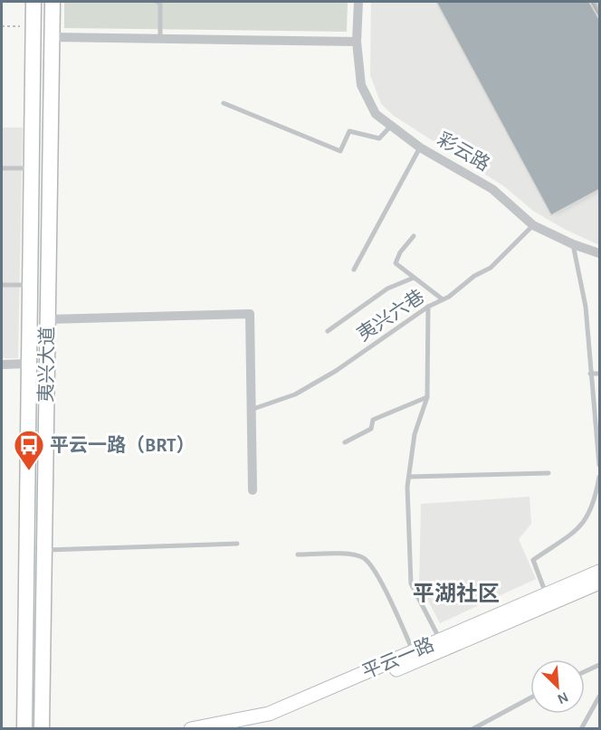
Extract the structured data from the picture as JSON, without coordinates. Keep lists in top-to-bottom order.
{
  "streets": {
    "main road": ["夷兴大道", "平云一路"],
    "street": ["彩云路"],
    "lane": ["夷兴六巷"]
  },
  "crossings": [
    ["彩云路", "夷兴六巷"]
  ],
  "districts": ["平湖社区"],
  "places": {
    "bus stop": ["平云一路（BRT）"]
  },
  "north": "bottom right"
}
